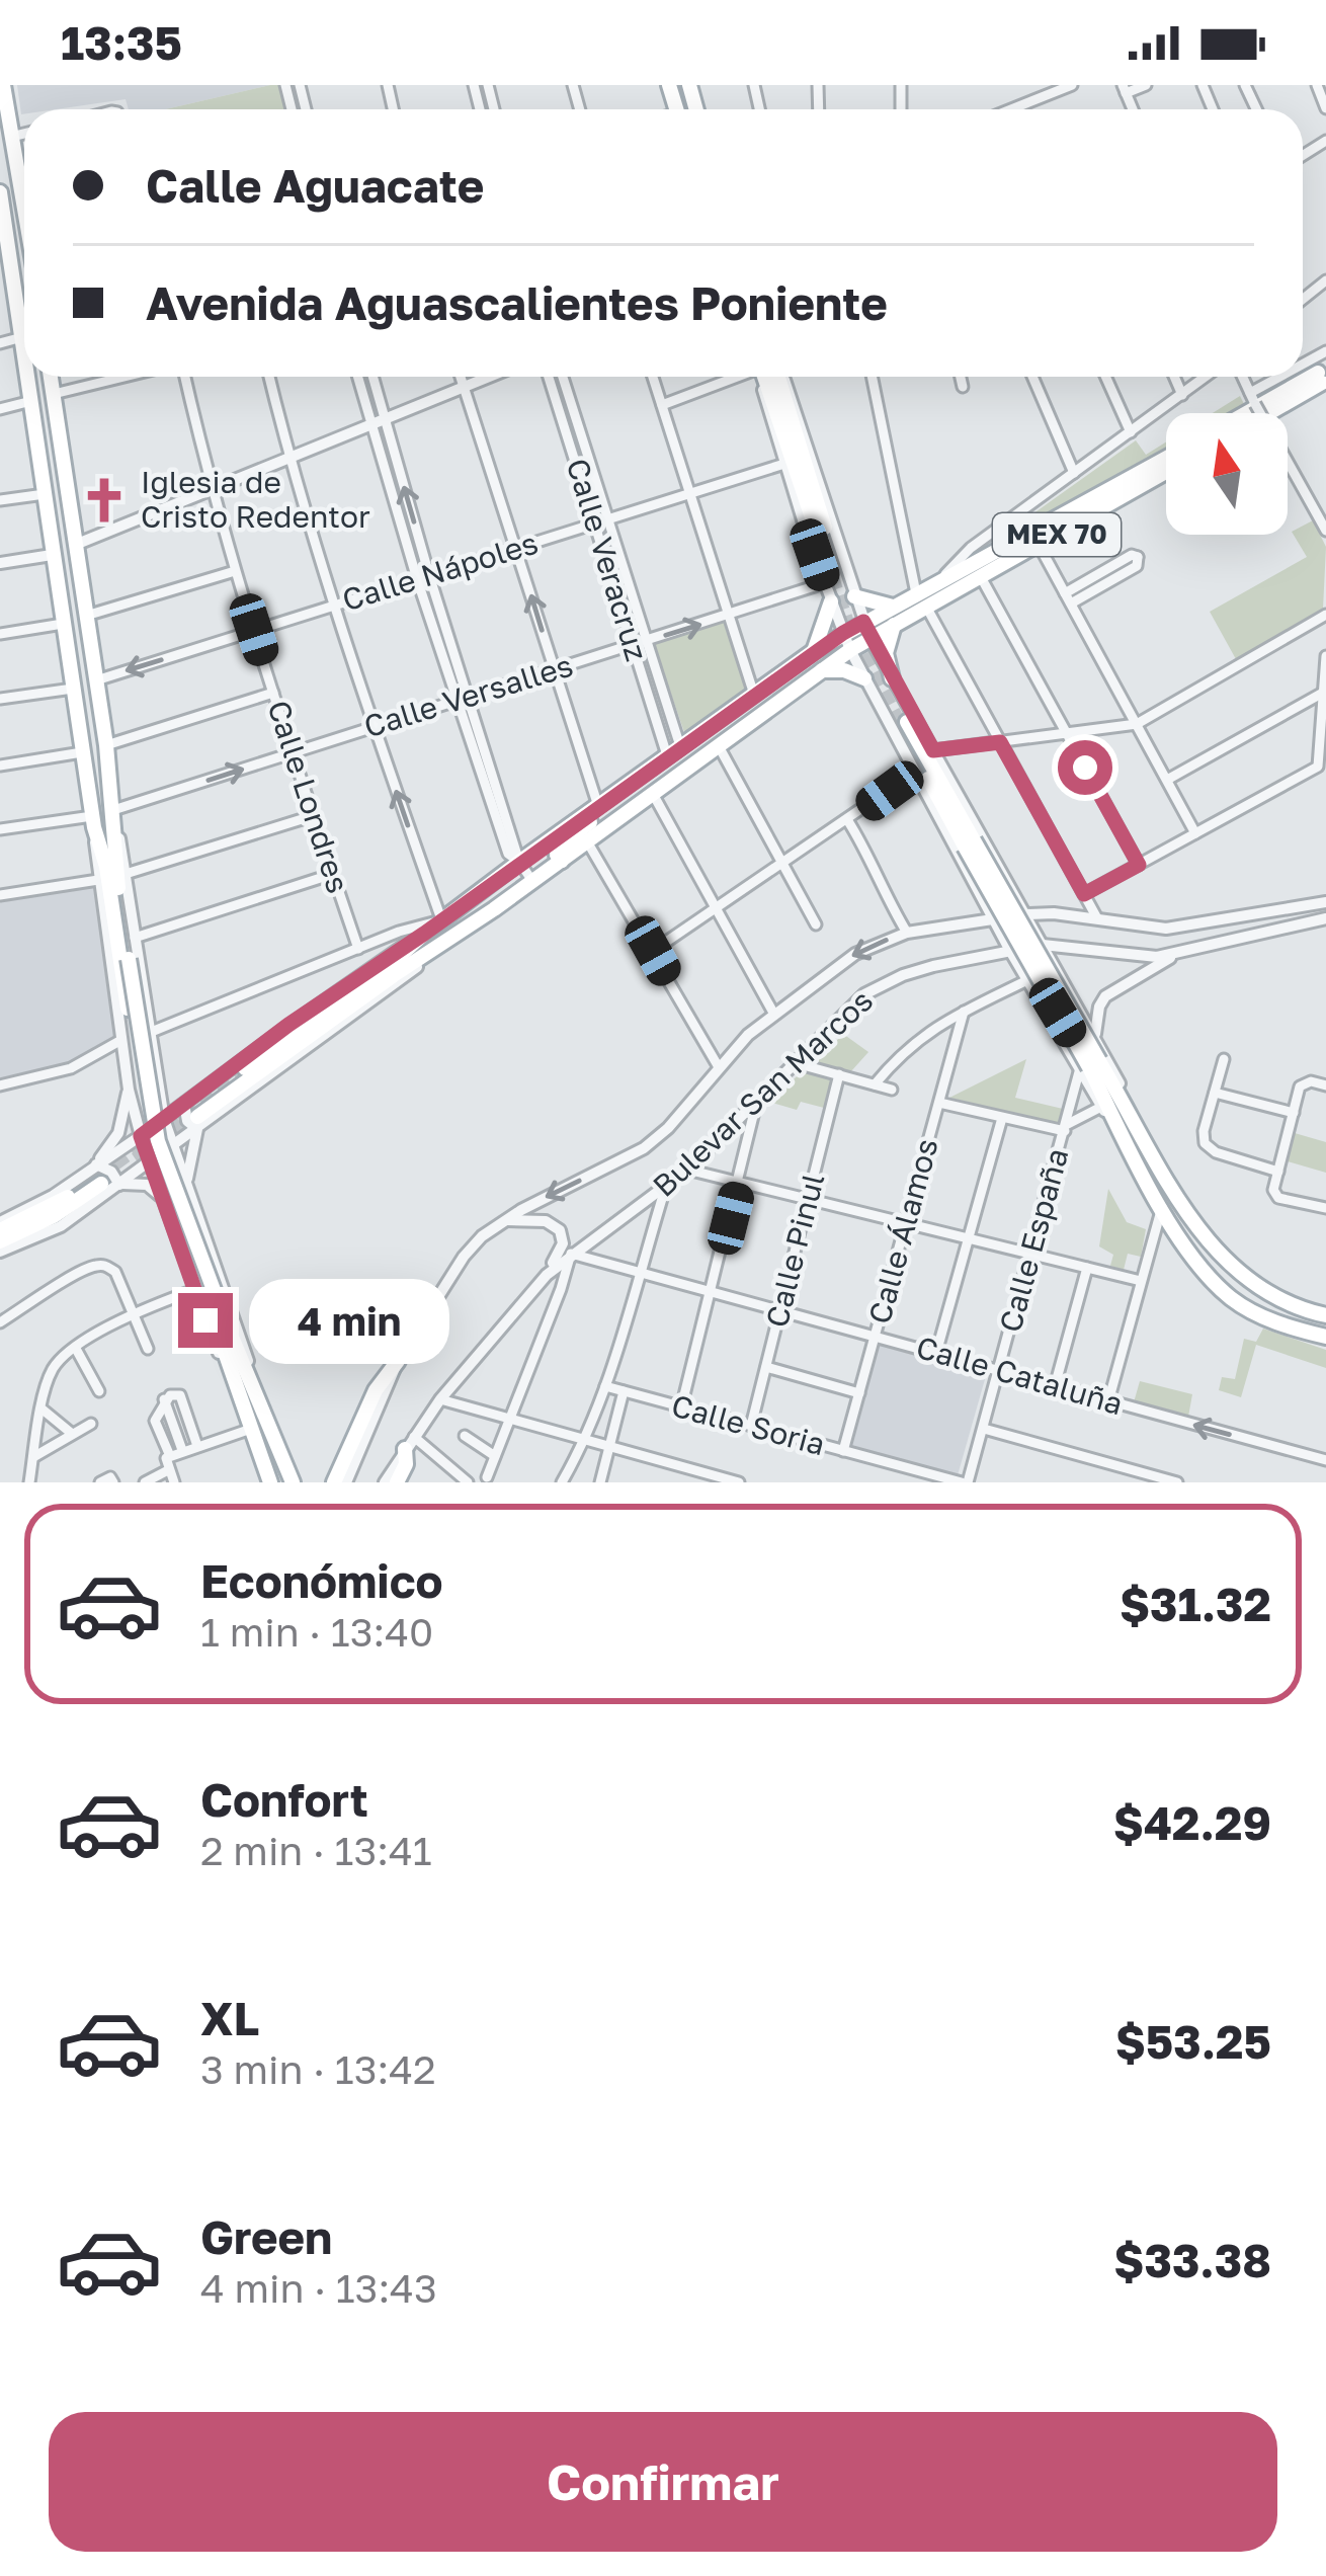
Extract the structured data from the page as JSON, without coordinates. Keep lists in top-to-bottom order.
{
  "streets": {
    "main road": ["MEX 70"],
    "street": [
      "Calle Veracruz",
      "Calle Nápoles",
      "Calle Versalles",
      "Calle Londres",
      "Bulevar San Marcos",
      "Calle Álamos",
      "Calle España",
      "Calle Pinul",
      "Calle Cataluña",
      "Calle Soria"
    ]
  },
  "crossings": [
    ["MEX 70", "Calle Veracruz"],
    ["Calle Veracruz", "Calle Nápoles"],
    ["Calle Veracruz", "Calle Versalles"],
    ["Calle Nápoles", "Calle Londres"],
    ["Calle Versalles", "Calle Londres"],
    ["Bulevar San Marcos", "Calle Cataluña"],
    ["Calle Álamos", "Calle Cataluña"],
    ["Calle Álamos", "Calle Soria"],
    ["Calle España", "Calle Cataluña"],
    ["Calle España", "Calle Soria"],
    ["Calle Pinul", "Calle Cataluña"],
    ["Calle Pinul", "Calle Soria"]
  ],
  "places": {
    "church": ["Iglesia de Cristo Redentor"]
  },
  "north": "top",
  "page": {
    "status": "13:35",
    "banner": ["Calle Aguacate", "Avenida Aguascalientes Poniente"],
    "bubble": "4 min",
    "list": [
      {
        "name": "Económico",
        "note": "1 min · 13:40",
        "value": "$31.32"
      },
      {
        "name": "Confort",
        "note": "2 min · 13:41",
        "value": "$42.29"
      },
      {
        "name": "XL",
        "note": "3 min · 13:42",
        "value": "$53.25"
      },
      {
        "name": "Green",
        "note": "4 min · 13:43",
        "value": "$33.38"
      }
    ],
    "buttons": "Confirmar"
  }
}
